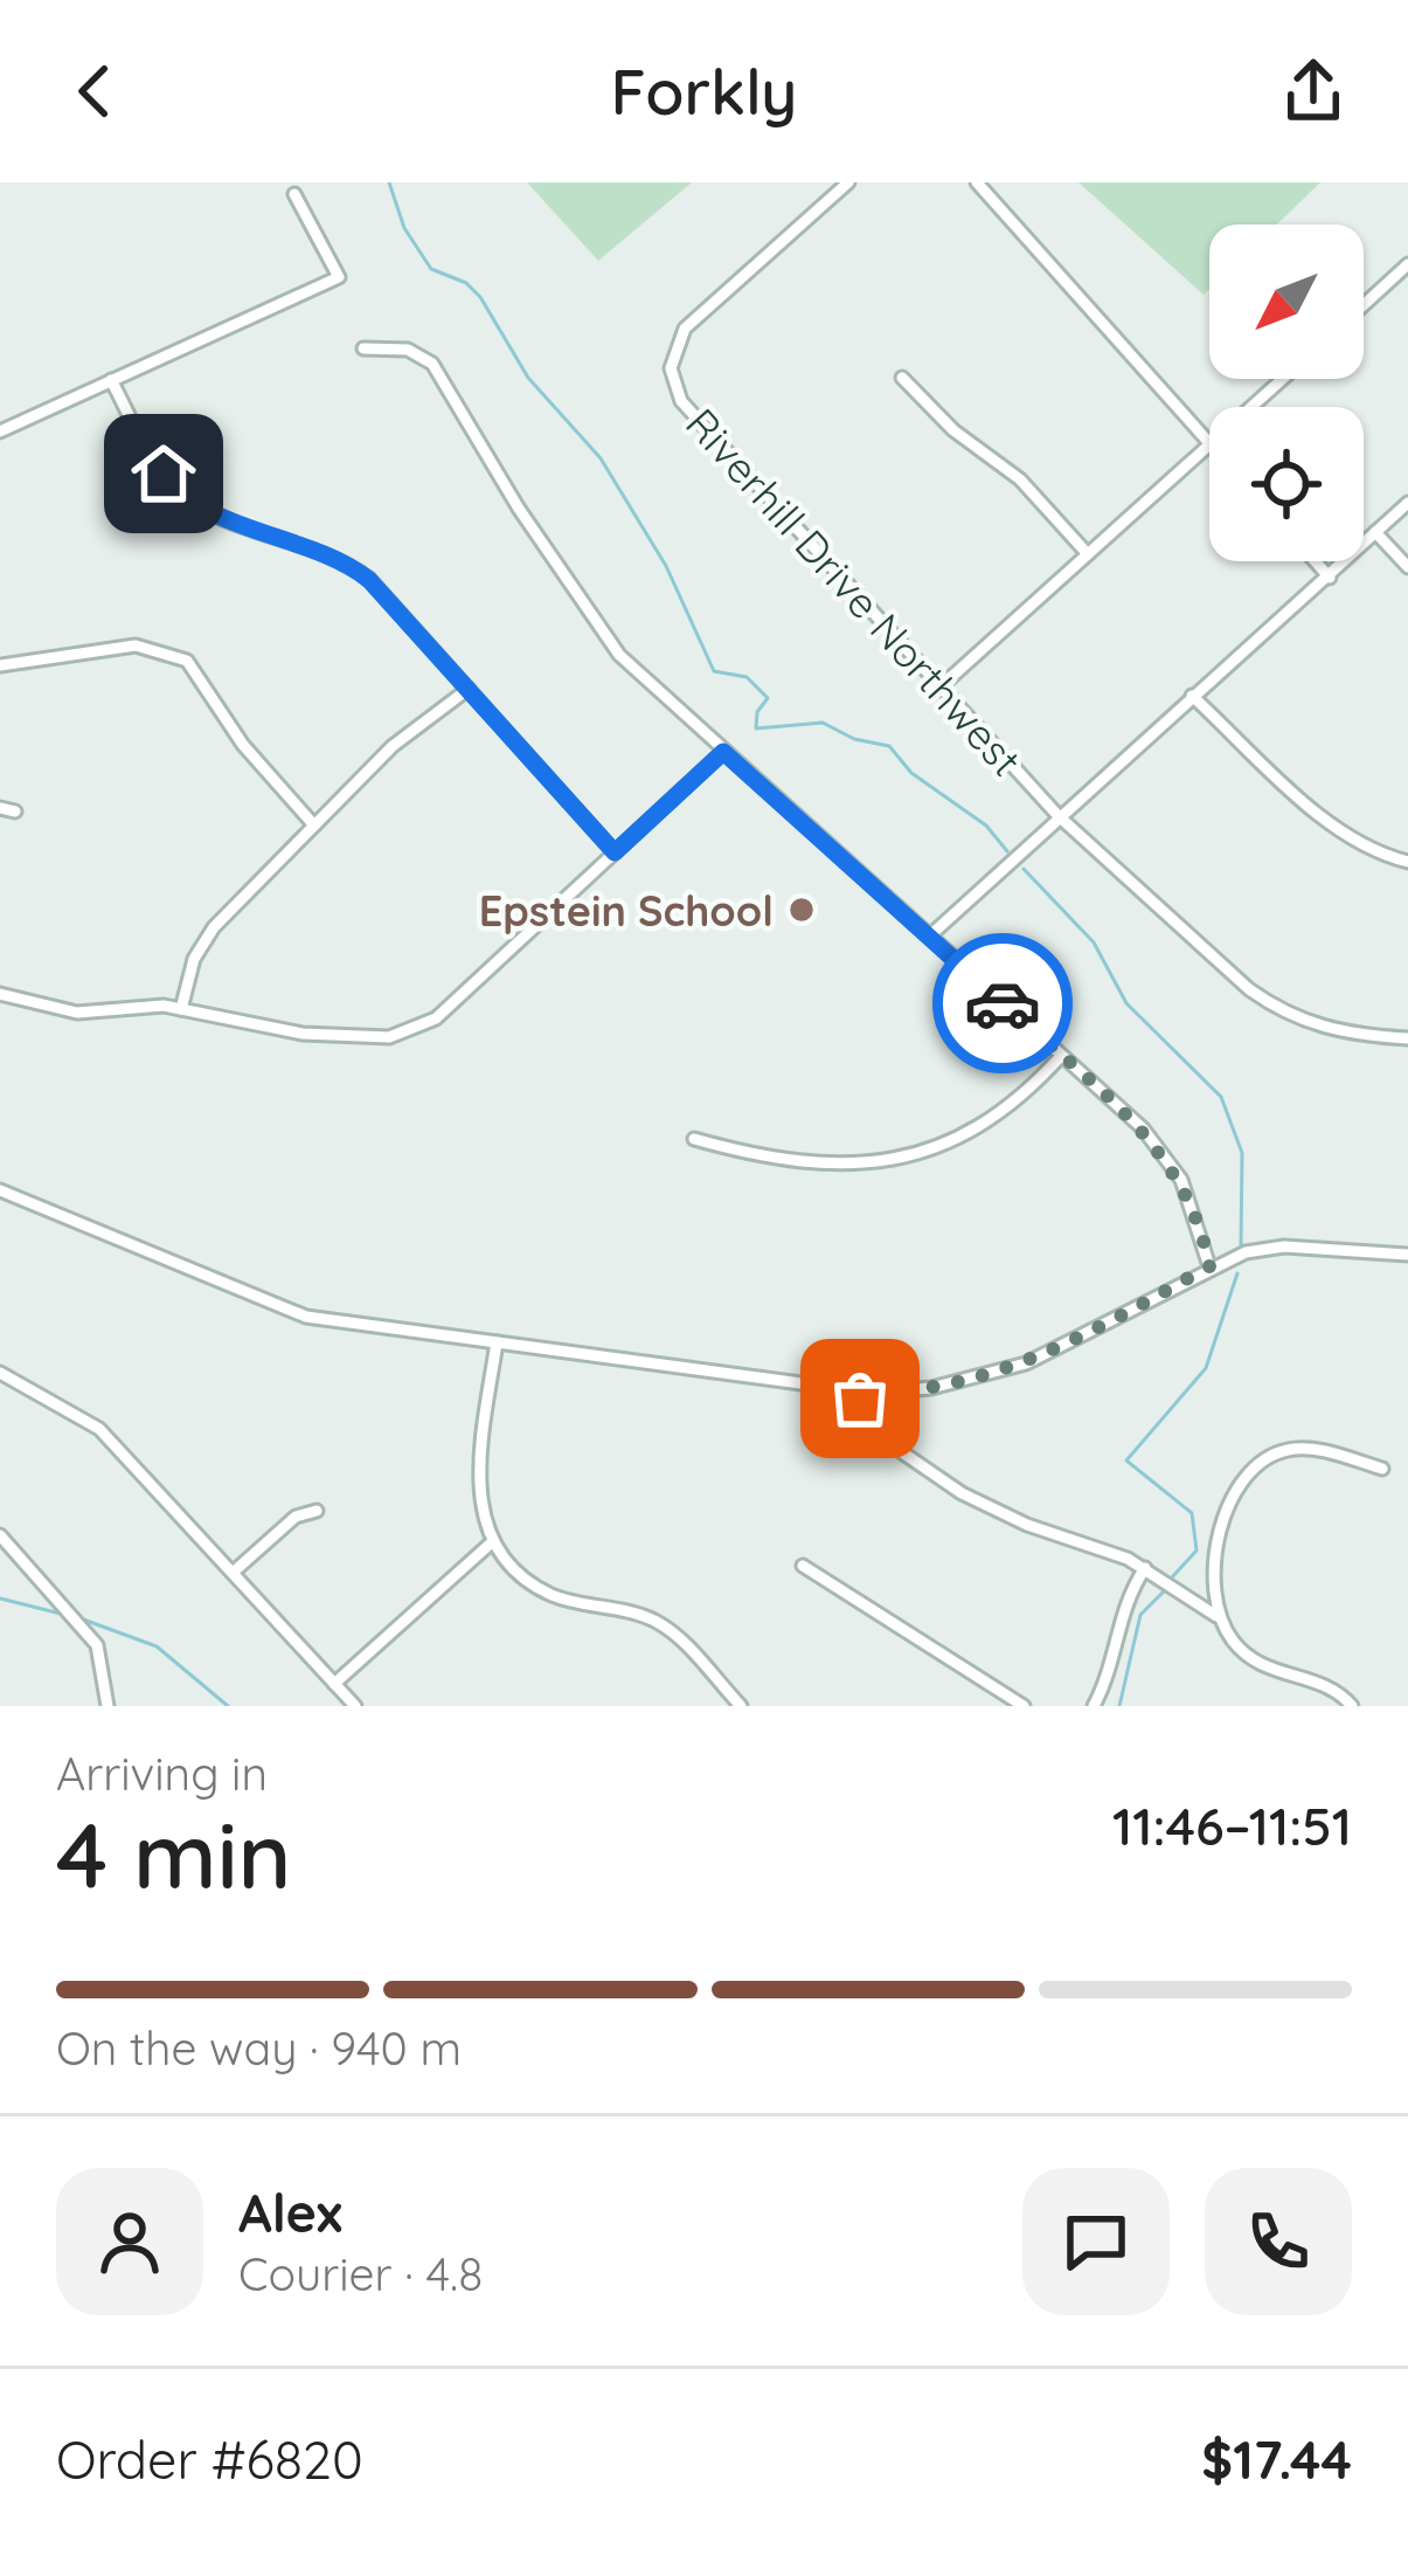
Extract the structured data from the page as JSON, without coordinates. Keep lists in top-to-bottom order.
{
  "streets": {
    "street": ["Riverhill Drive Northwest"]
  },
  "places": ["Epstein School"],
  "north": "bottom left",
  "page": {
    "header": "Forkly",
    "heading": ["4 min", "Arriving in", "11:46–11:51"],
    "panel": [
      "Alex",
      "Courier · 4.8",
      "Order #6820",
      "$17.44"
    ],
    "bar": "On the way · 940 m"
  }
}
